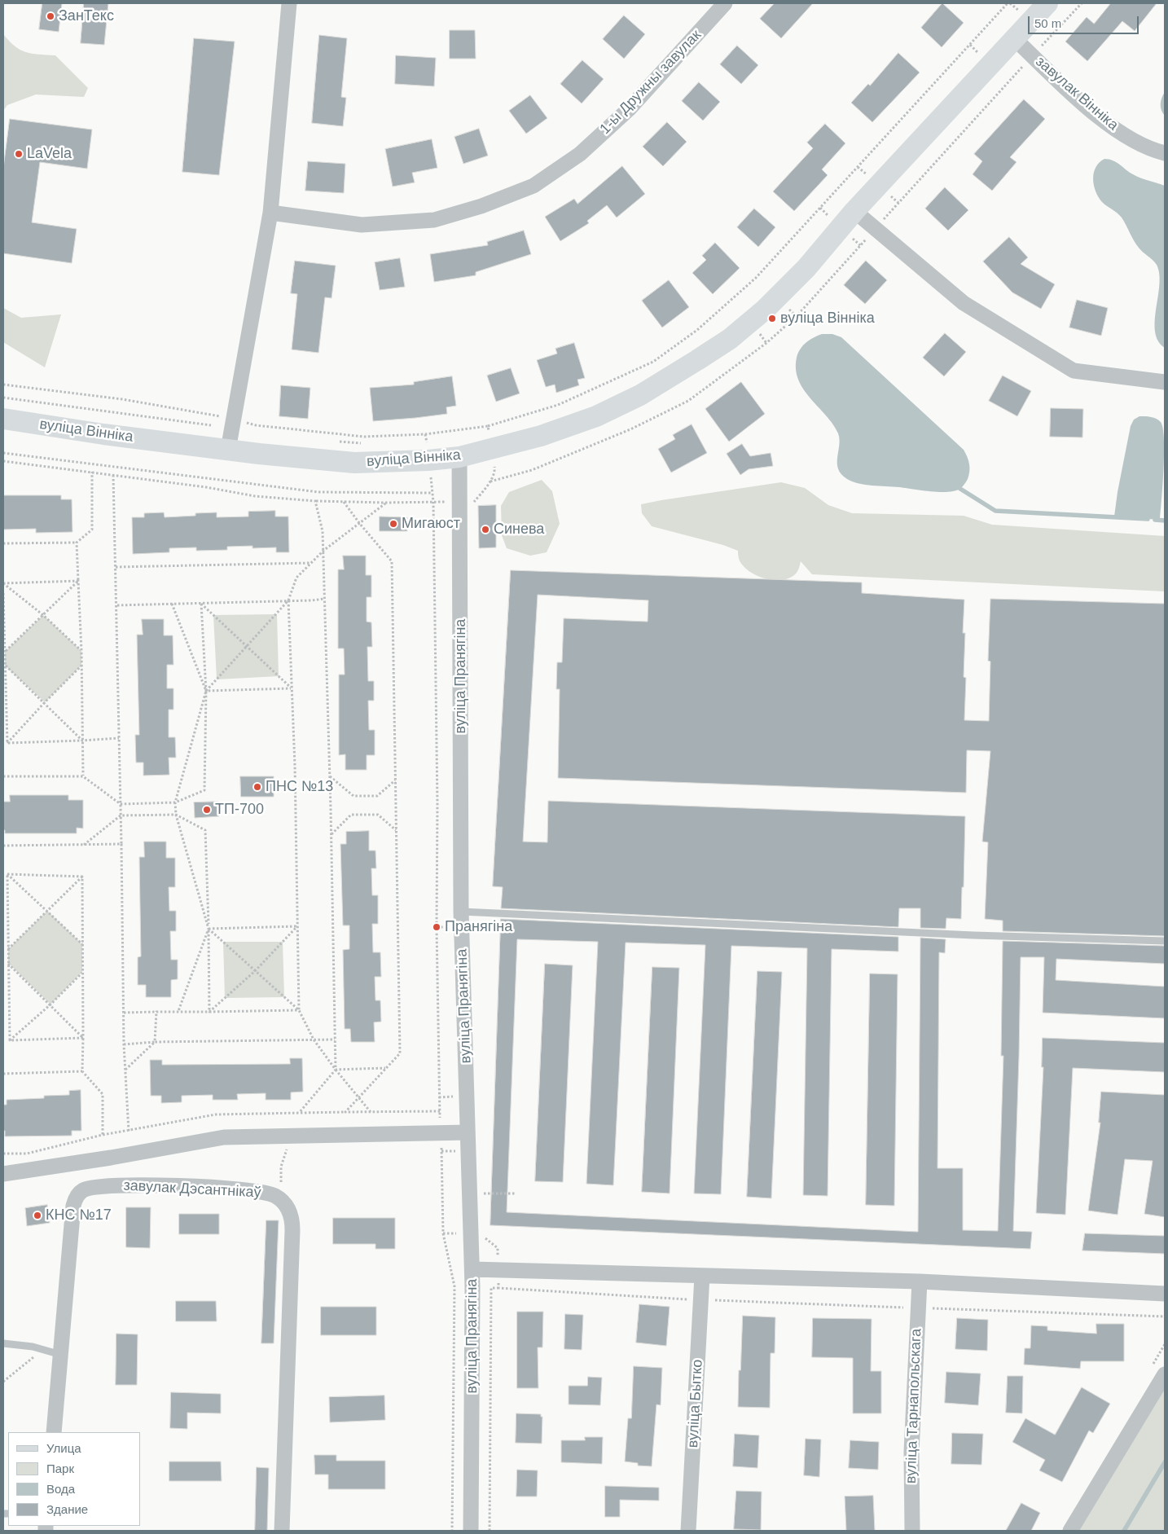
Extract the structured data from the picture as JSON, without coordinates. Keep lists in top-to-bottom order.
{
  "streets": {
    "street": [
      "1-ы Дружны завулак",
      "завулак Вінніка",
      "вуліца Вінніка",
      "вуліца Пранягіна",
      "завулак Дэсантнікаў",
      "вуліца Бытко",
      "вуліца Тарнапольскага"
    ]
  },
  "crossings": [
    ["завулак Вінніка", "вуліца Вінніка"],
    ["вуліца Вінніка", "вуліца Пранягіна"]
  ],
  "places": [
    "ЗанТекс",
    "LaVela",
    "вуліца Вінніка",
    "Мигаюст",
    "Синева",
    "ПНС №13",
    "ТП-700",
    "Пранягіна",
    "КНС №17"
  ],
  "legend": [
    "Улица",
    "Парк",
    "Вода",
    "Здание"
  ],
  "scale_bar": "50 m"
}
